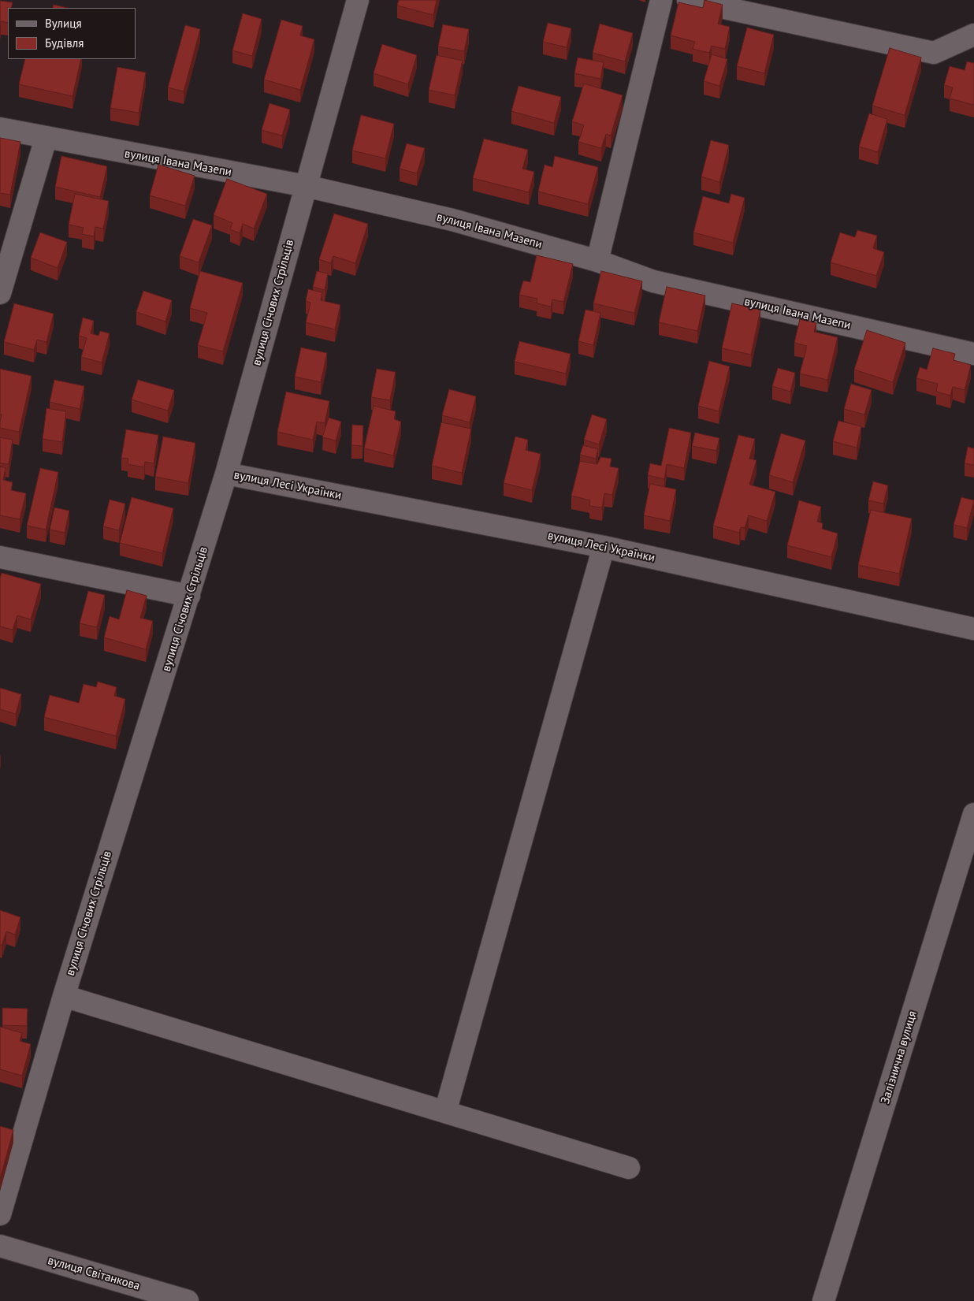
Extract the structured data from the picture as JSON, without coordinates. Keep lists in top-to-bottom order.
{
  "streets": {
    "street": [
      "вулиця Івана Мазепи",
      "вулиця Січових Стрільців",
      "вулиця Лесі Українки",
      "Залізнична вулиця",
      "вулиця Світанкова"
    ]
  },
  "crossings": [
    ["вулиця Івана Мазепи", "вулиця Січових Стрільців"],
    ["вулиця Січових Стрільців", "вулиця Лесі Українки"]
  ],
  "legend": ["Вулиця", "Будівля"]
}
